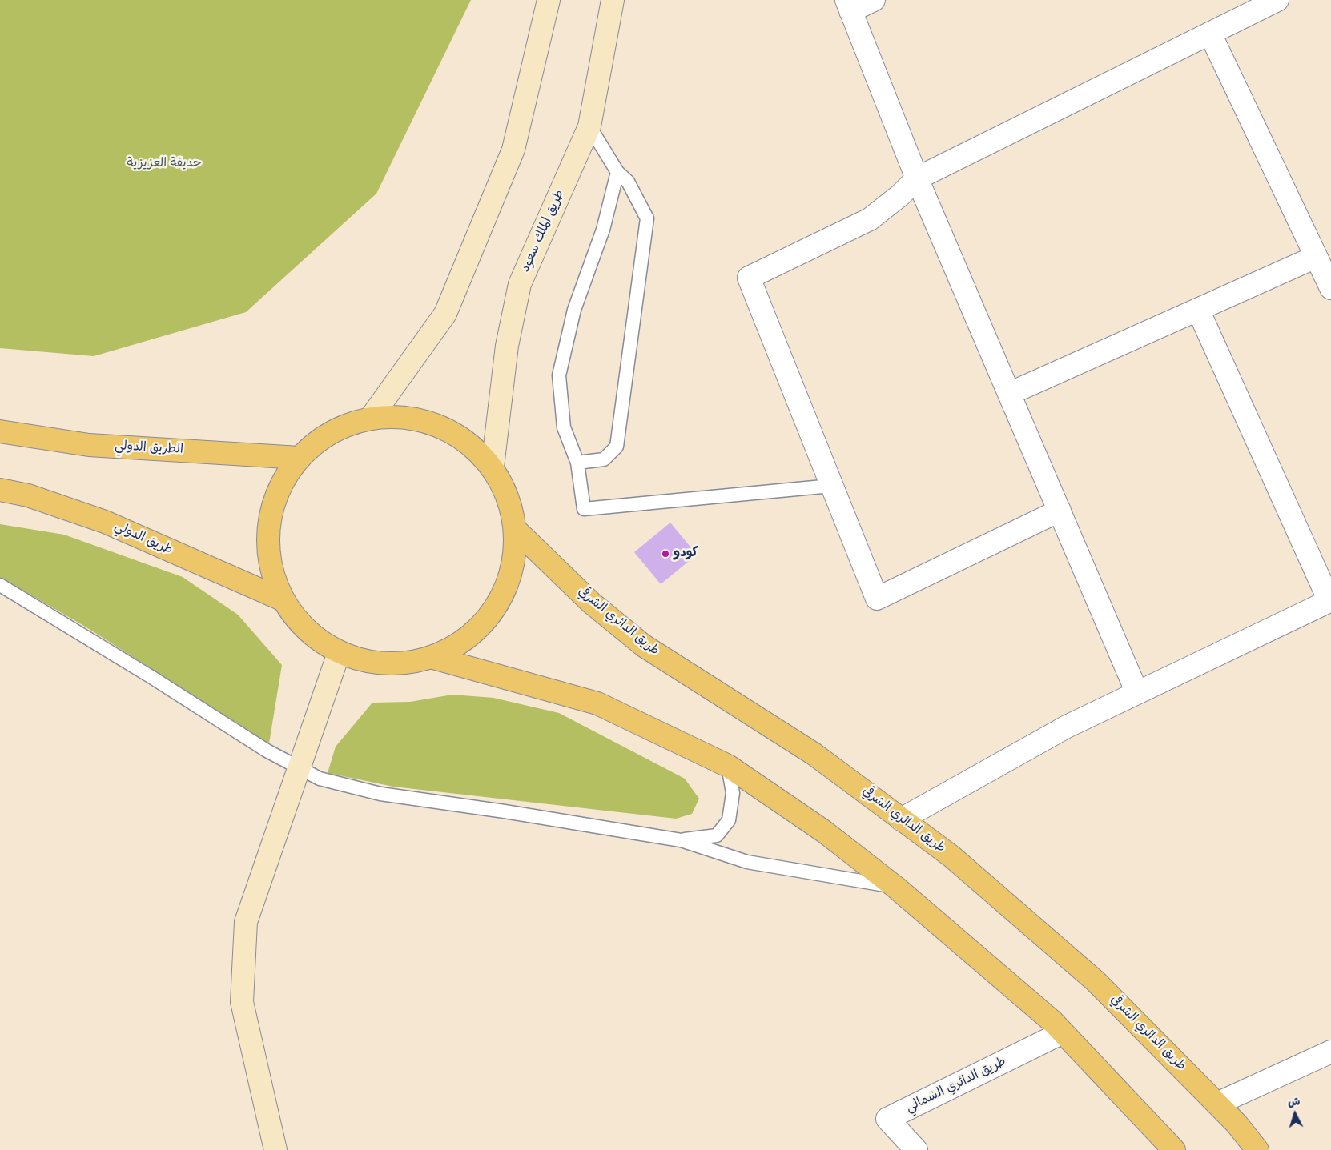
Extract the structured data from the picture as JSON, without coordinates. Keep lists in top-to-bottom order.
{
  "streets": {
    "highway": ["الطريق الدولي", "طريق الدولي", "طريق الدائري الشرقي"],
    "street": ["طريق الملك سعود", "طريق الدائري الشمالي"]
  },
  "parks": ["حديقة العزيزية"],
  "places": ["كودو"],
  "north": "top"
}
